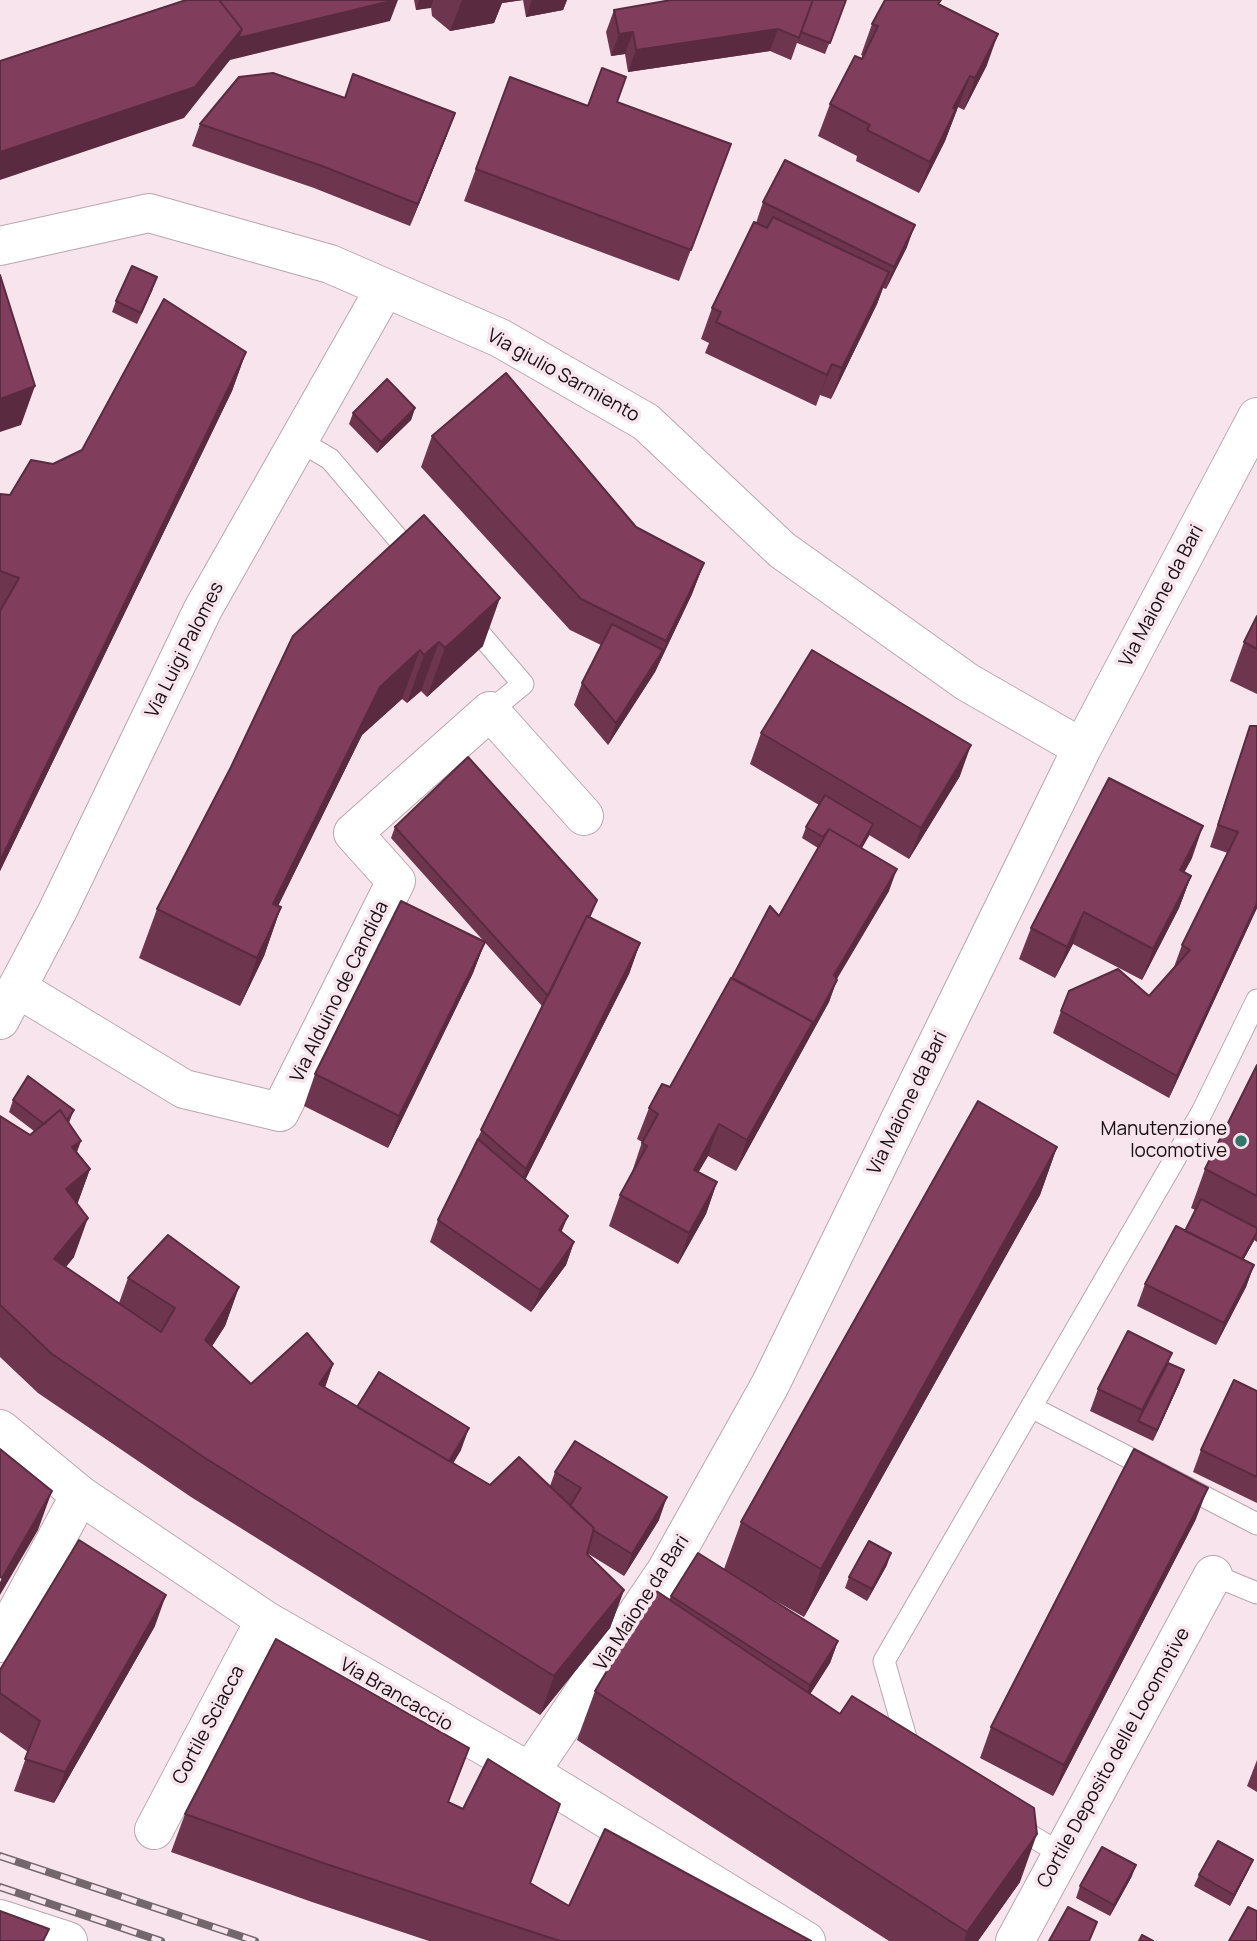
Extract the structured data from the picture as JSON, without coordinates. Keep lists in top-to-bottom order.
{
  "streets": {
    "street": [
      "Via giulio Sarmiento",
      "Via Maione da Bari",
      "Via Luigi Palomes",
      "Via Alduino de Candida",
      "Via Brancaccio",
      "Cortile Sciacca",
      "Cortile Deposito delle Locomotive"
    ]
  },
  "crossings": [
    ["Via giulio Sarmiento", "Via Maione da Bari"],
    ["Via giulio Sarmiento", "Via Luigi Palomes"],
    ["Via Maione da Bari", "Via Brancaccio"],
    ["Via Luigi Palomes", "Via Alduino de Candida"],
    ["Via Brancaccio", "Cortile Sciacca"]
  ],
  "places": ["Manutenzione locomotive"]
}
